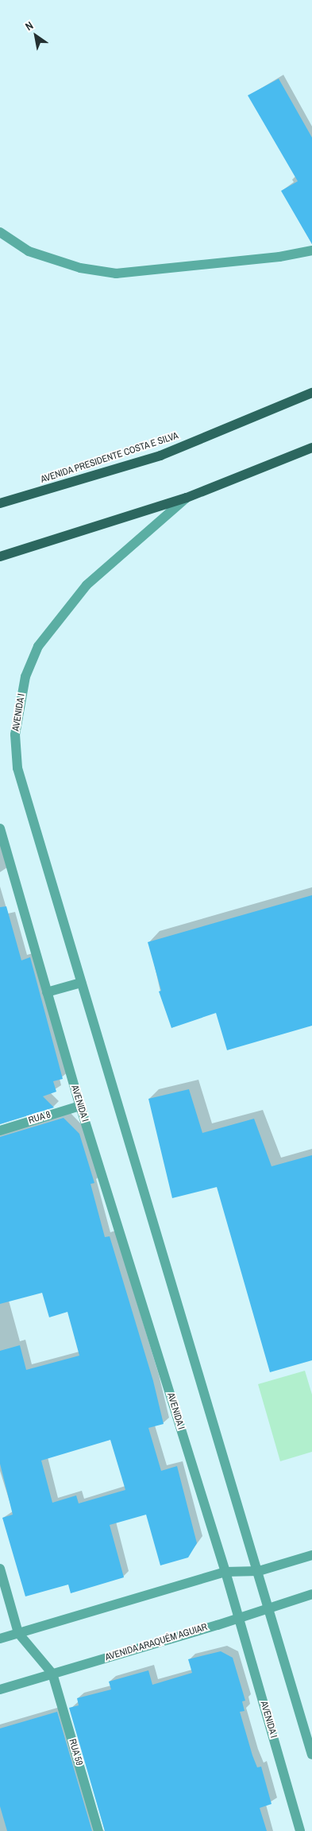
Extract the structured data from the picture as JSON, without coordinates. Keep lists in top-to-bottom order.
{
  "streets": {
    "main road": ["AVENIDA PRESIDENTE COSTA E SILVA"],
    "street": [
      "AVENIDA I",
      "RUA 8",
      "AVENIDA ARAQUÉM AGUIAR",
      "RUA 59"
    ]
  },
  "crossings": [
    ["AVENIDA I", "RUA 8"],
    ["AVENIDA I", "AVENIDA ARAQUÉM AGUIAR"],
    ["AVENIDA ARAQUÉM AGUIAR", "RUA 59"]
  ],
  "north": "top left"
}
